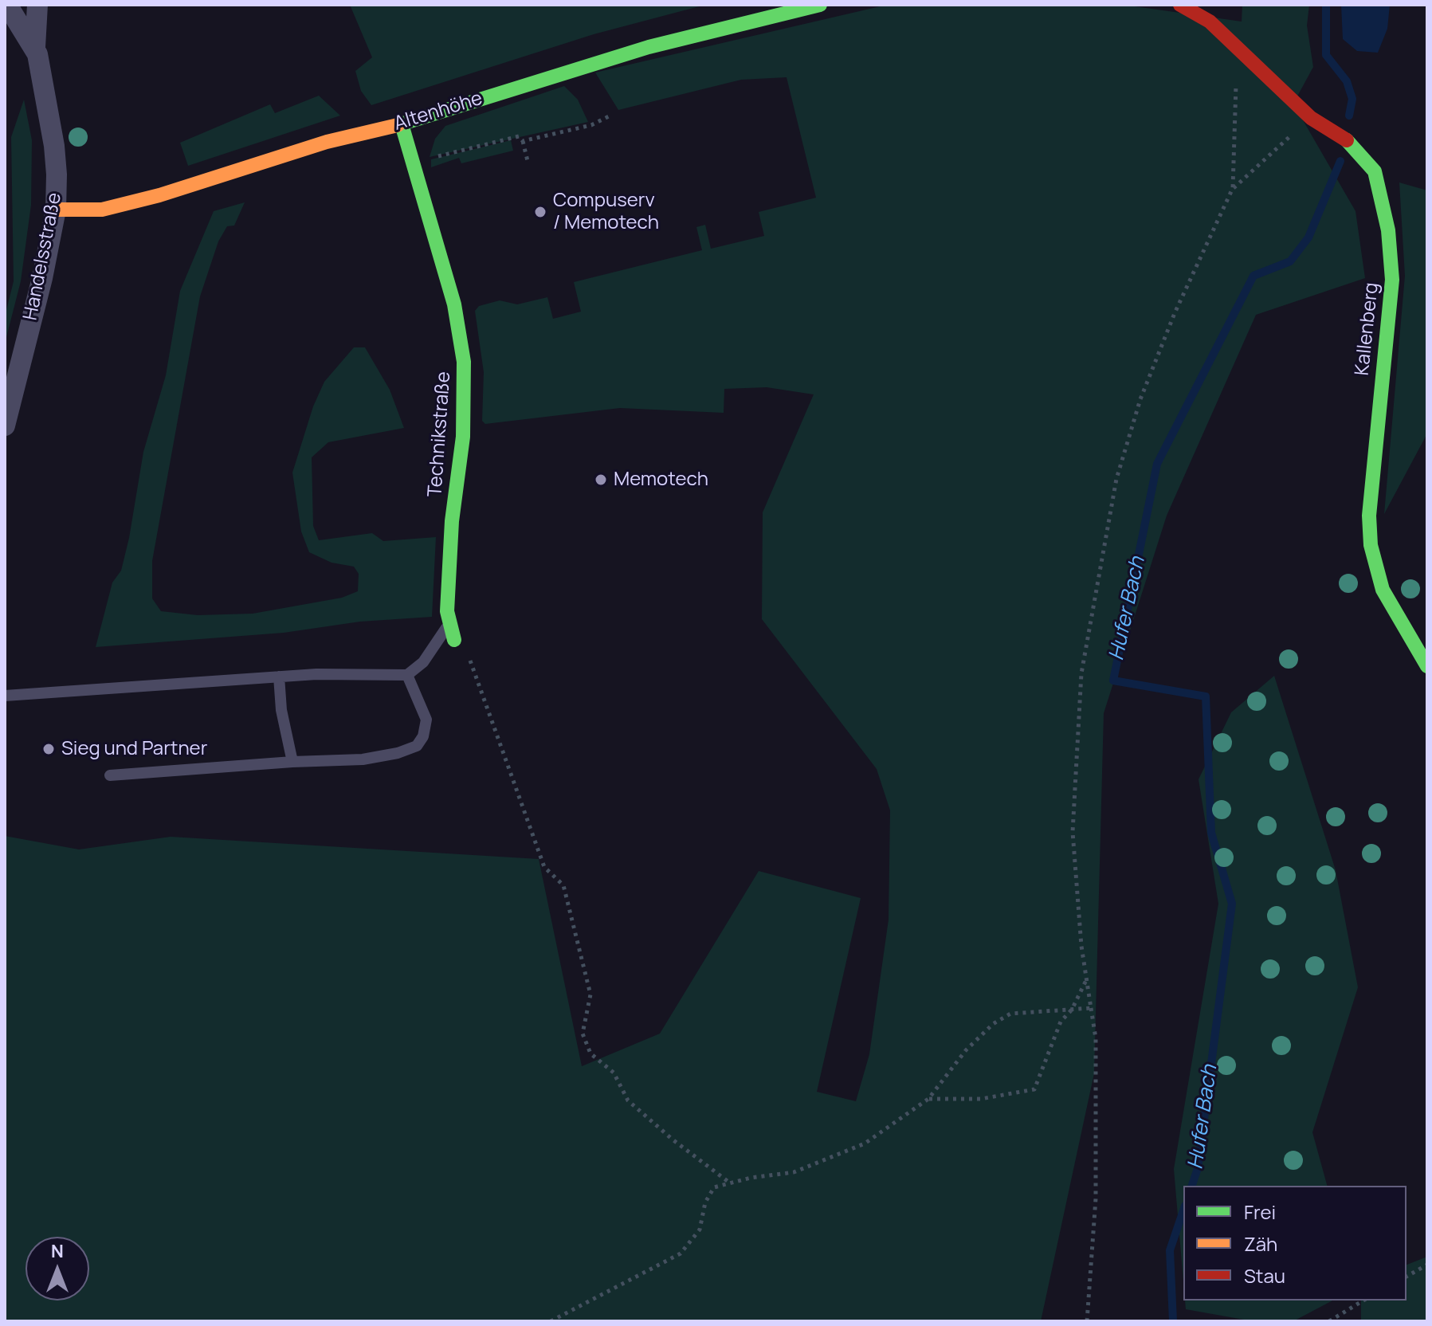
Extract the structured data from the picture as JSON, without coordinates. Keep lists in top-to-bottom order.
{
  "streets": {
    "street": [
      "Altenhöhe",
      "Handelsstraße",
      "Kallenberg",
      "Technikstraße"
    ]
  },
  "crossings": [
    ["Altenhöhe", "Handelsstraße"],
    ["Altenhöhe", "Technikstraße"]
  ],
  "water": ["Hufer Bach"],
  "places": ["Compuserv / Memotech", "Memotech", "Sieg und Partner"],
  "legend": ["Frei", "Zäh", "Stau"],
  "north": "top"
}
